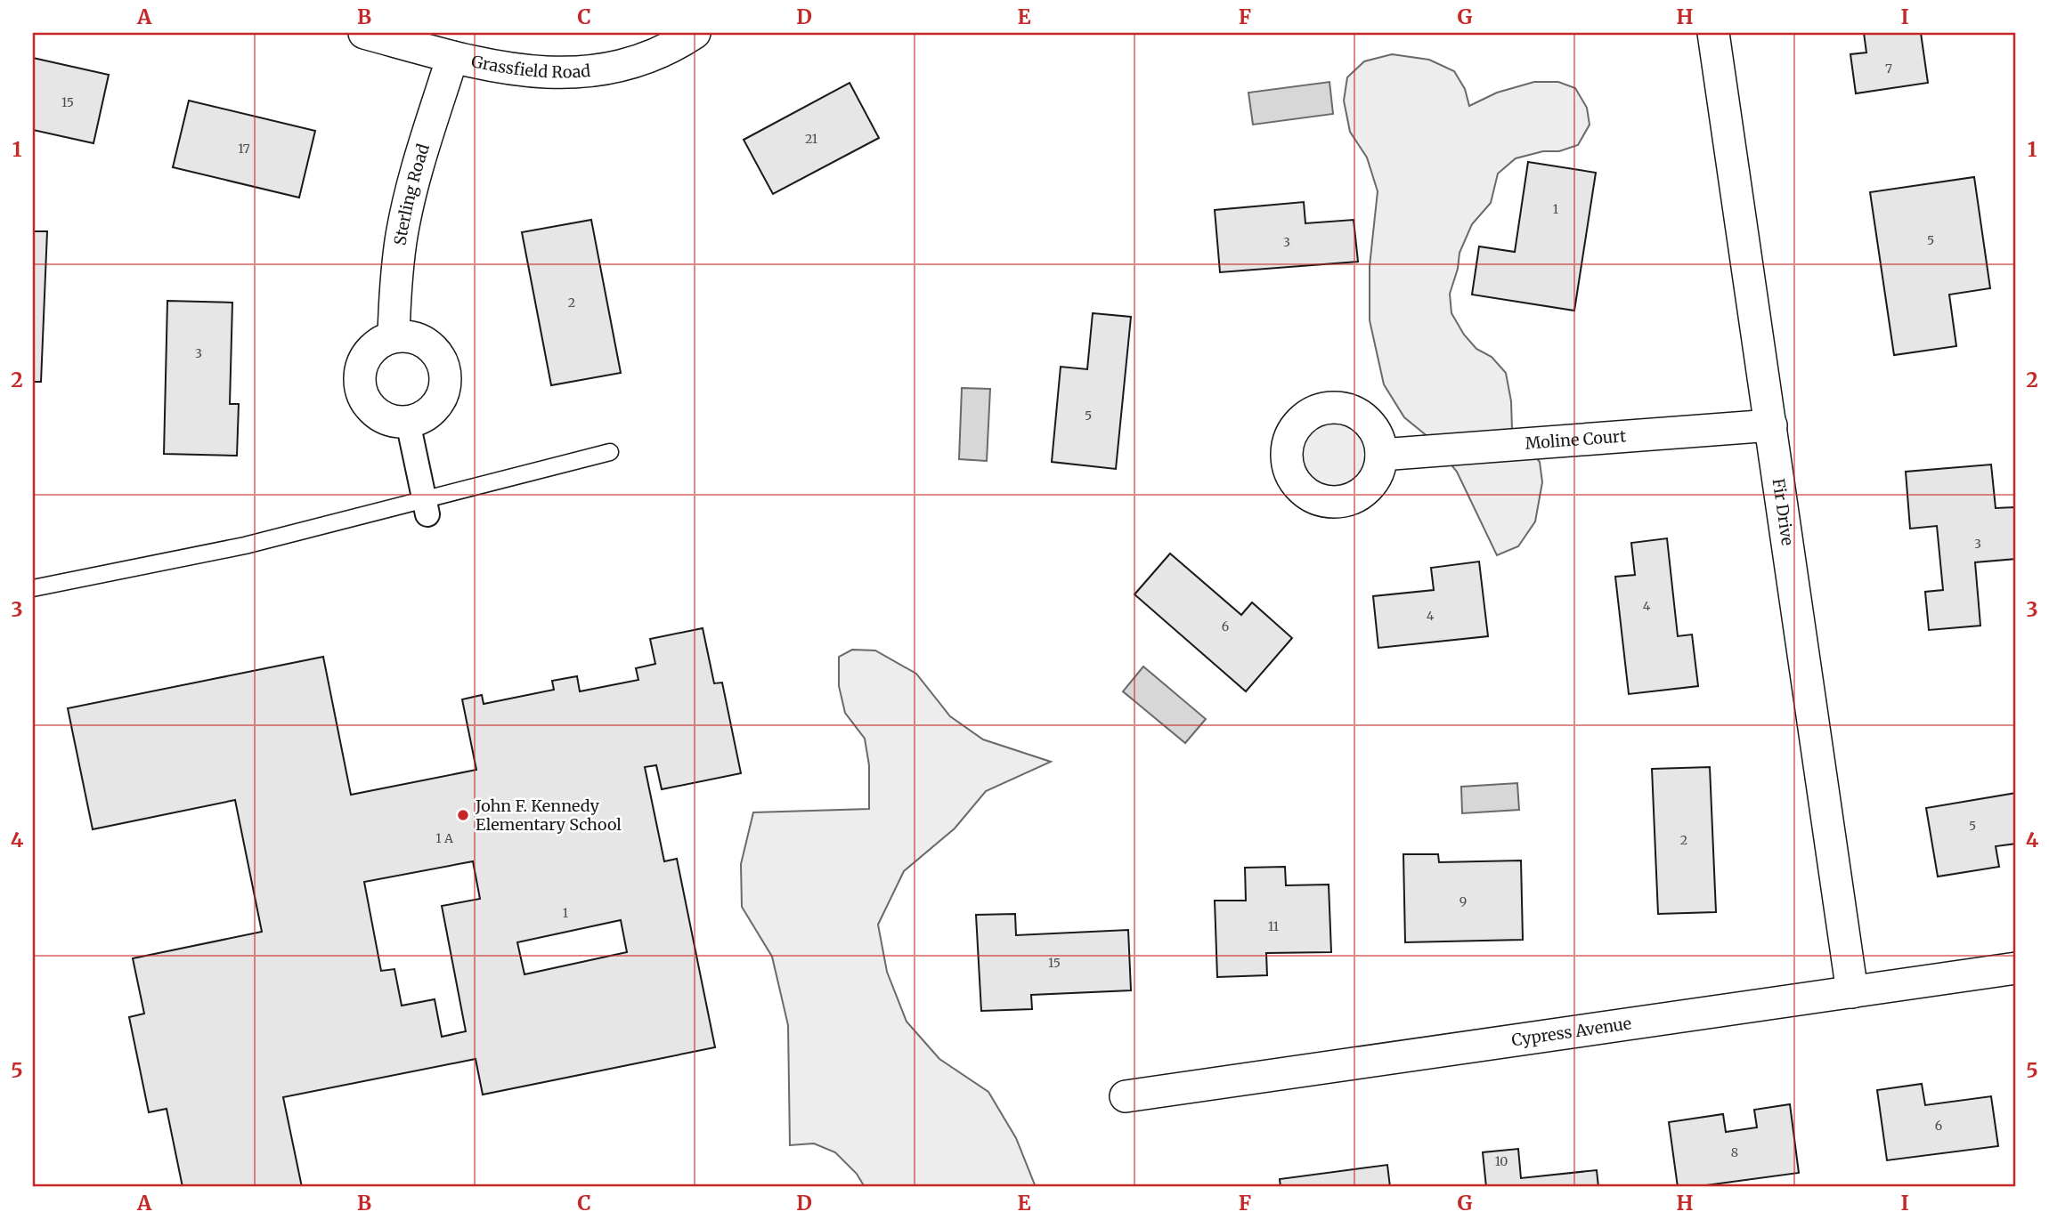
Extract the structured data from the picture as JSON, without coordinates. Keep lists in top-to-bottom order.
{
  "streets": {
    "street": [
      "Grassfield Road",
      "Sterling Road",
      "Moline Court",
      "Fir Drive",
      "Cypress Avenue"
    ]
  },
  "crossings": [
    ["Grassfield Road", "Sterling Road"],
    ["Moline Court", "Fir Drive"],
    ["Fir Drive", "Cypress Avenue"]
  ],
  "places": ["John F. Kennedy Elementary School"],
  "house_numbers": [
    "7",
    "15",
    "21",
    "17",
    "1",
    "5",
    "3",
    "2",
    "3",
    "5",
    "3",
    "4",
    "4",
    "6",
    "5",
    "1 A",
    "2",
    "9",
    "1",
    "11",
    "15",
    "6",
    "8",
    "10"
  ],
  "grid": {
    "columns": [
      "A",
      "B",
      "C",
      "D",
      "E",
      "F",
      "G",
      "H",
      "I"
    ],
    "rows": [
      "1",
      "2",
      "3",
      "4",
      "5"
    ]
  }
}
